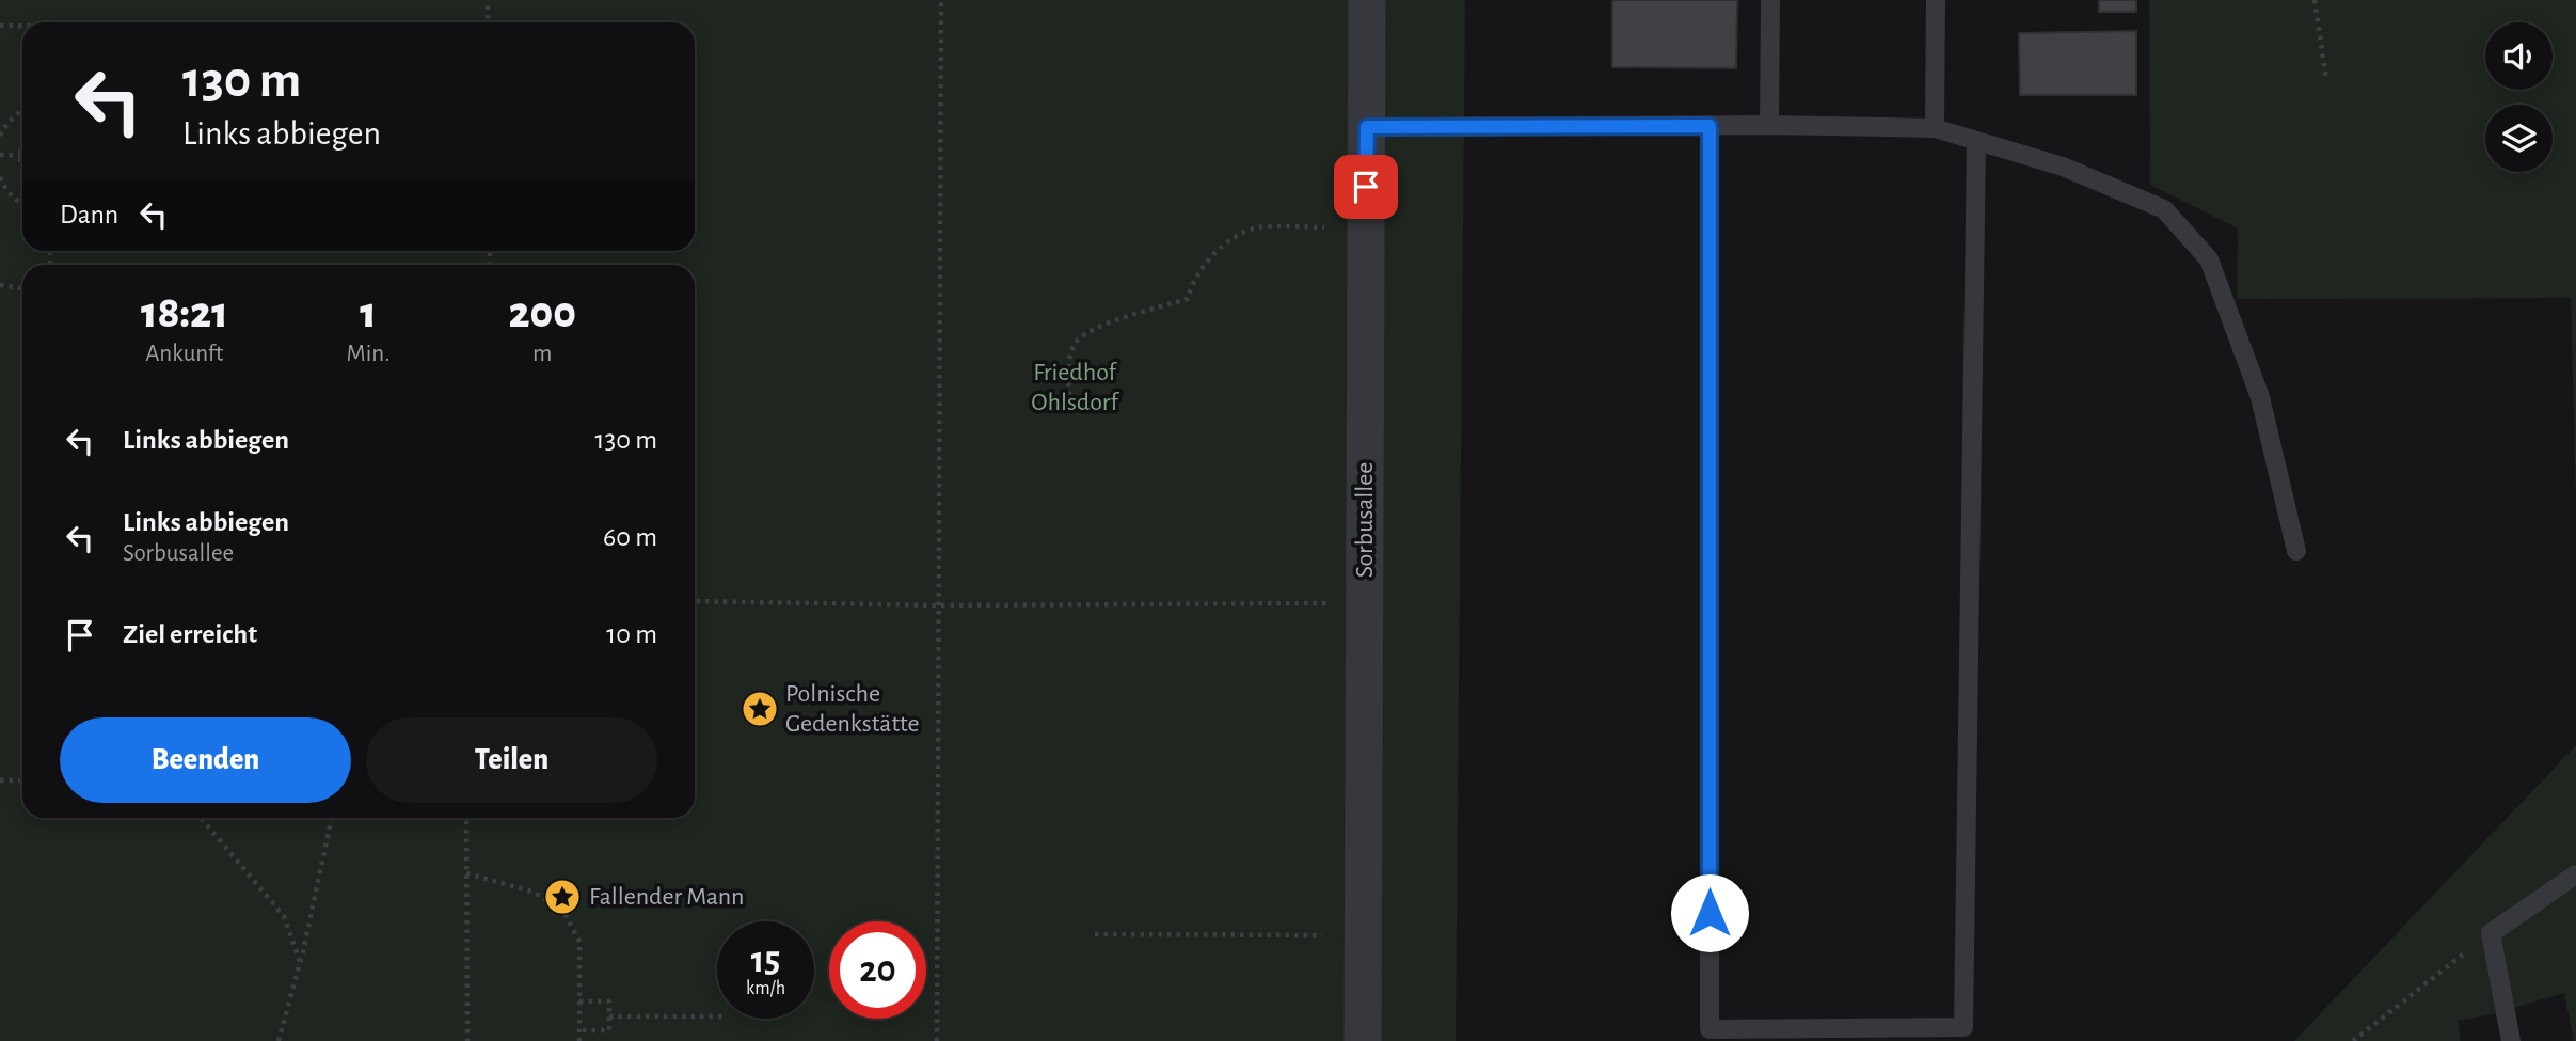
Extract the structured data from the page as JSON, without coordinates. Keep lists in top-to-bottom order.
{
  "streets": {
    "street": ["Sorbusallee"]
  },
  "parks": ["Friedhof Ohlsdorf"],
  "places": {
    "place": ["Polnische Gedenkstätte", "Fallender Mann"]
  },
  "page": {
    "turn": ["130 m", "Links abbiegen"],
    "then": "Dann",
    "eta": [
      "18:21",
      "Ankunft",
      "1",
      "Min.",
      "200",
      "m"
    ],
    "list": [
      {
        "name": "Links abbiegen",
        "value": "130 m"
      },
      {
        "name": "Links abbiegen",
        "note": "Sorbusallee",
        "value": "60 m"
      },
      {
        "name": "Ziel erreicht",
        "value": "10 m"
      }
    ],
    "buttons": ["Beenden", "Teilen"],
    "speed": "15 km/h",
    "limit": "20"
  }
}
